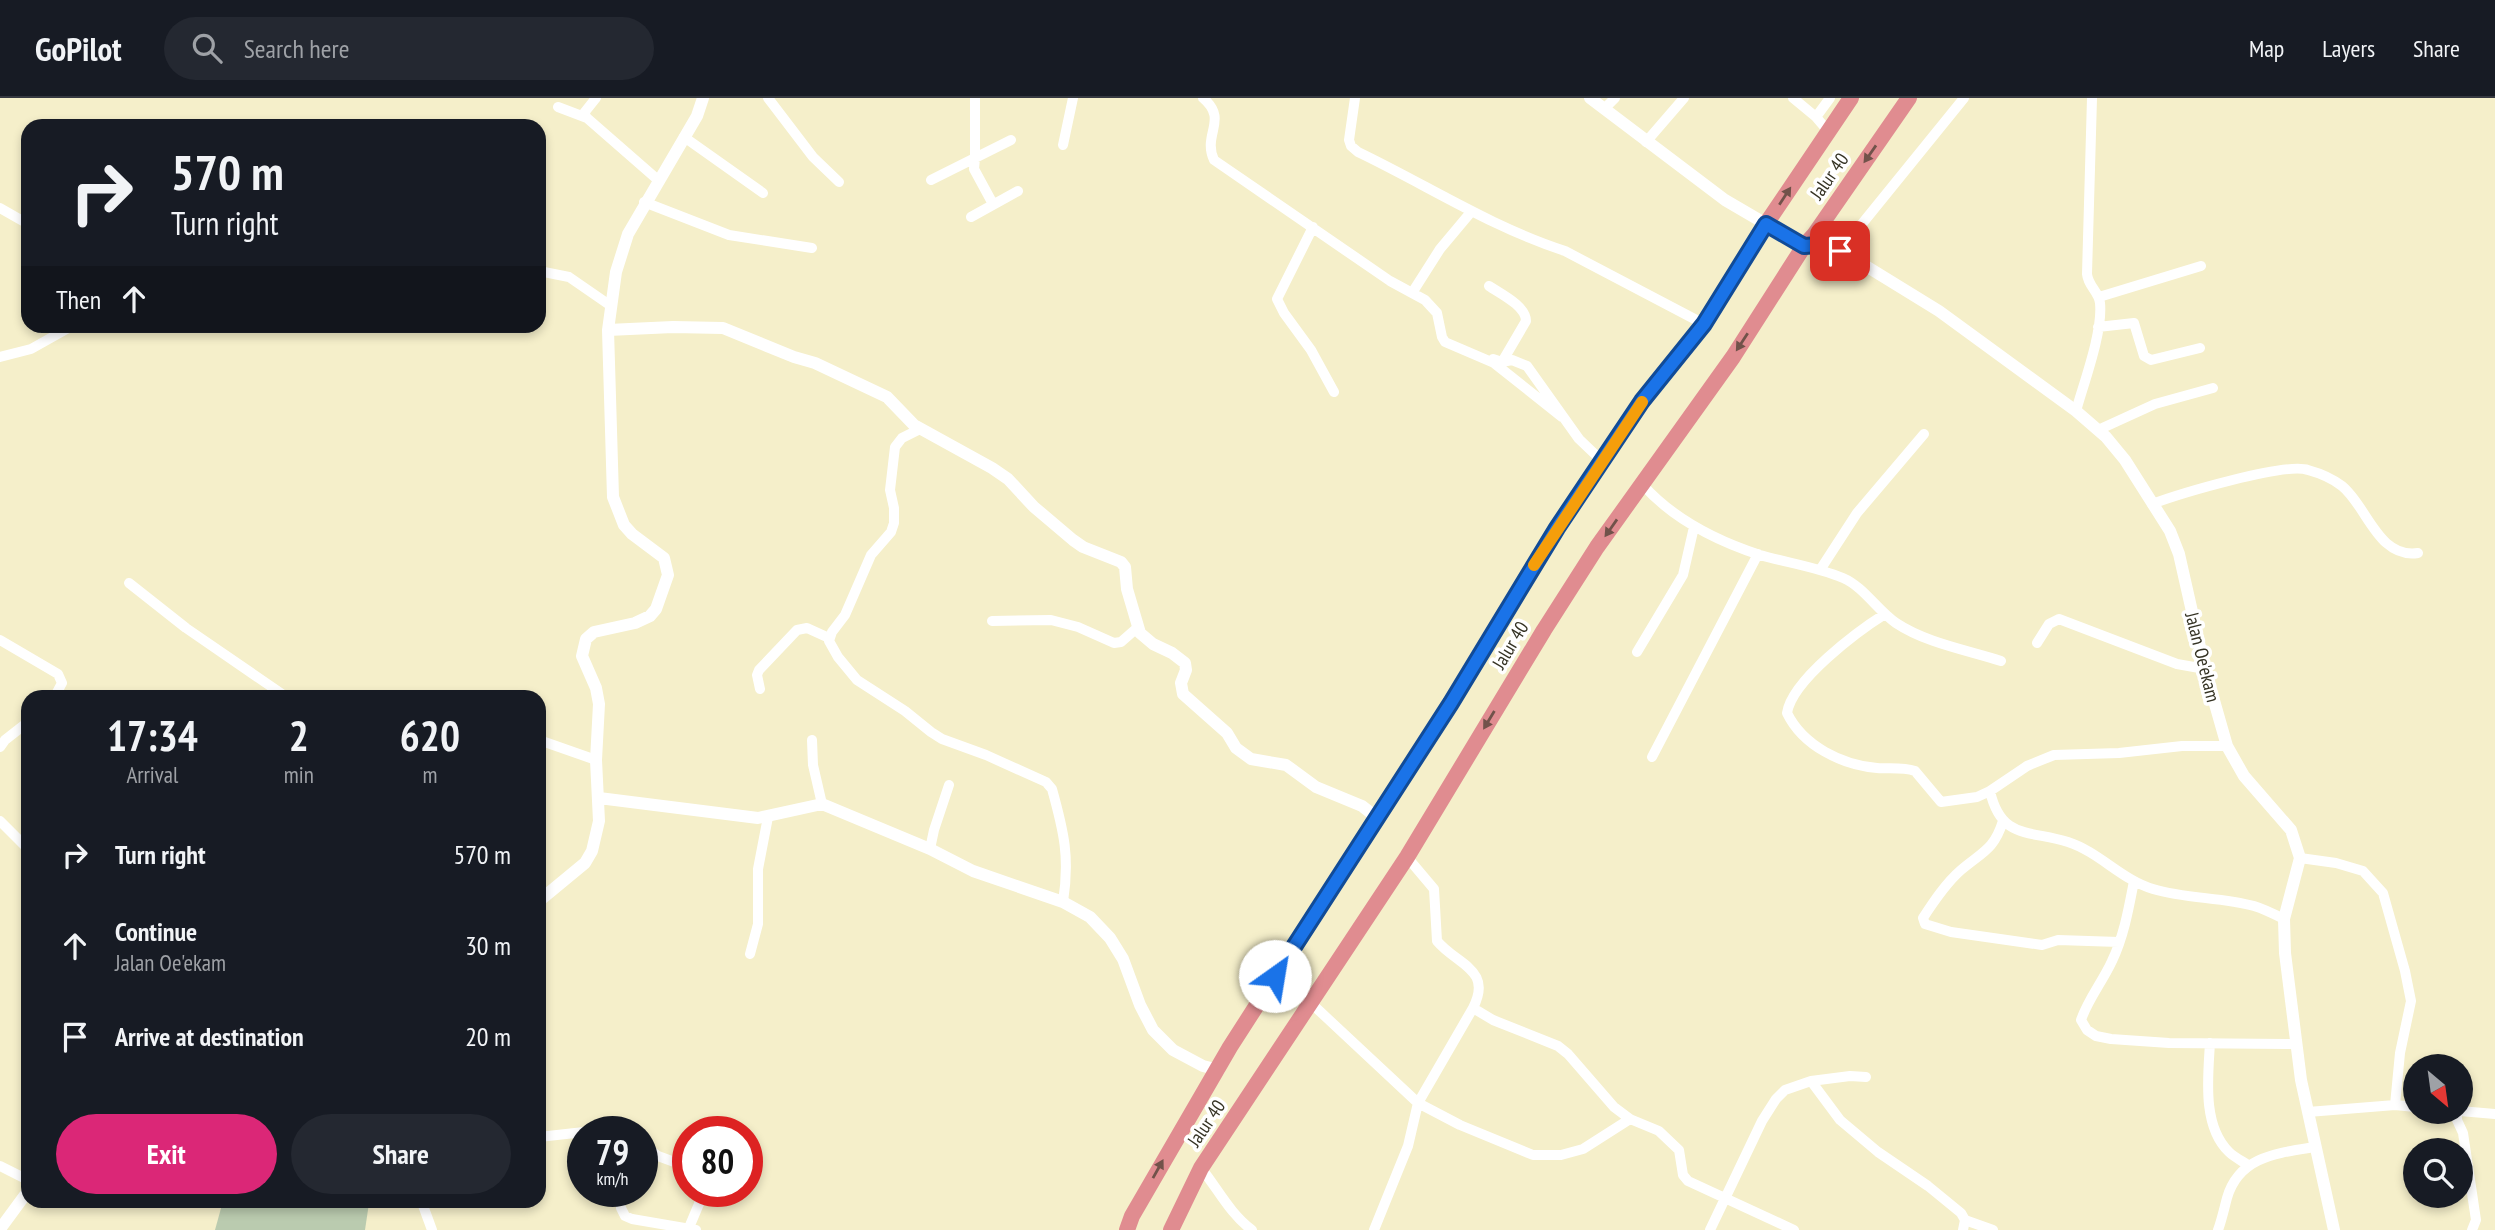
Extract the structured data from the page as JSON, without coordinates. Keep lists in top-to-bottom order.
{
  "streets": {
    "highway": ["Jalur 40"],
    "street": ["Jalan Oe'ekam"]
  },
  "crossings": [
    ["Jalur 40", "Jalan Oe'ekam"]
  ],
  "north": "bottom right",
  "page": {
    "header": "GoPilot",
    "search": "Search here",
    "nav": ["Map", "Layers", "Share"],
    "turn": ["570 m", "Turn right"],
    "then": "Then",
    "eta": [
      "17:34",
      "Arrival",
      "2",
      "min",
      "620",
      "m"
    ],
    "list": [
      {
        "name": "Turn right",
        "value": "570 m"
      },
      {
        "name": "Continue",
        "note": "Jalan Oe'ekam",
        "value": "30 m"
      },
      {
        "name": "Arrive at destination",
        "value": "20 m"
      }
    ],
    "buttons": ["Exit", "Share"],
    "speed": "79 km/h",
    "limit": "80"
  }
}
